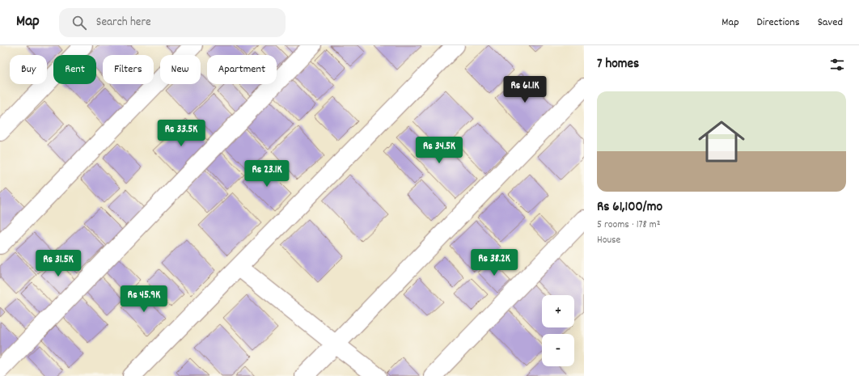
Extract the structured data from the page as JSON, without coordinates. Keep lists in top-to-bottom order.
{
  "page": {
    "header": "Map",
    "search": "Search here",
    "nav": ["Map", "Directions", "Saved"],
    "heading": "7 homes",
    "chip": [
      "Buy",
      "Rent",
      "Filters",
      "New",
      "Apartment"
    ],
    "price": [
      "Rs 61.1K",
      "Rs 33.5K",
      "Rs 34.5K",
      "Rs 23.1K",
      "Rs 38.2K",
      "Rs 31.5K",
      "Rs 45.9K"
    ],
    "list": [
      {
        "name": "Rs 61,100/mo",
        "note": "5 rooms · 178 m² · House"
      }
    ],
    "map_buttons": ["+", "−"]
  }
}
